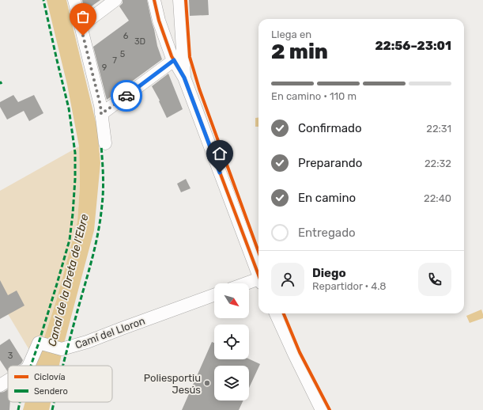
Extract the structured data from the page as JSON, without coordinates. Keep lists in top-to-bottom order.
{
  "streets": {
    "street": ["Camí del Lloron"]
  },
  "water": ["Canal de la Dreta de l'Ebre"],
  "places": ["Poliesportiu Jesús"],
  "house_numbers": [
    "6",
    "3D",
    "5",
    "7",
    "9",
    "3"
  ],
  "legend": ["Ciclovía", "Sendero"],
  "north": "bottom right",
  "page": {
    "heading": ["2 min", "Llega en", "22:56–23:01"],
    "panel": ["Diego", "Repartidor · 4.8"],
    "bar": "En camino · 110 m",
    "list": [
      ["Confirmado", "22:31"],
      ["Preparando", "22:32"],
      ["En camino", "22:40"],
      "Entregado"
    ]
  }
}
